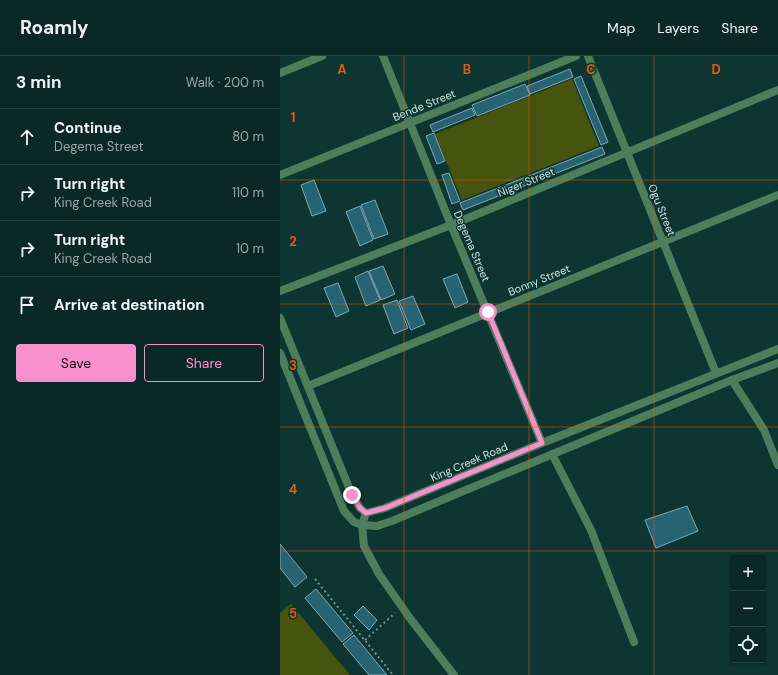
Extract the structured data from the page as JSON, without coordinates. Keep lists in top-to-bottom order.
{
  "streets": {
    "street": [
      "Bende Street",
      "Niger Street",
      "Ogu Street",
      "Degema Street",
      "Bonny Street",
      "King Creek Road"
    ]
  },
  "crossings": [
    ["Bende Street", "Degema Street"],
    ["Niger Street", "Ogu Street"],
    ["Niger Street", "Degema Street"],
    ["Ogu Street", "Bonny Street"],
    ["Ogu Street", "King Creek Road"],
    ["Degema Street", "Bonny Street"],
    ["Degema Street", "King Creek Road"]
  ],
  "page": {
    "header": "Roamly",
    "nav": ["Map", "Layers", "Share"],
    "heading": ["3 min", "Walk · 200 m"],
    "list": [
      ["Continue", "Degema Street", "80 m"],
      ["Turn right", "King Creek Road", "110 m"],
      ["Turn right", "King Creek Road", "10 m"],
      "Arrive at destination"
    ],
    "buttons": ["Save", "Share"],
    "map_buttons": ["+", "−"]
  },
  "grid": {
    "columns": [
      "A",
      "B",
      "C",
      "D"
    ],
    "rows": [
      "1",
      "2",
      "3",
      "4",
      "5"
    ]
  }
}
